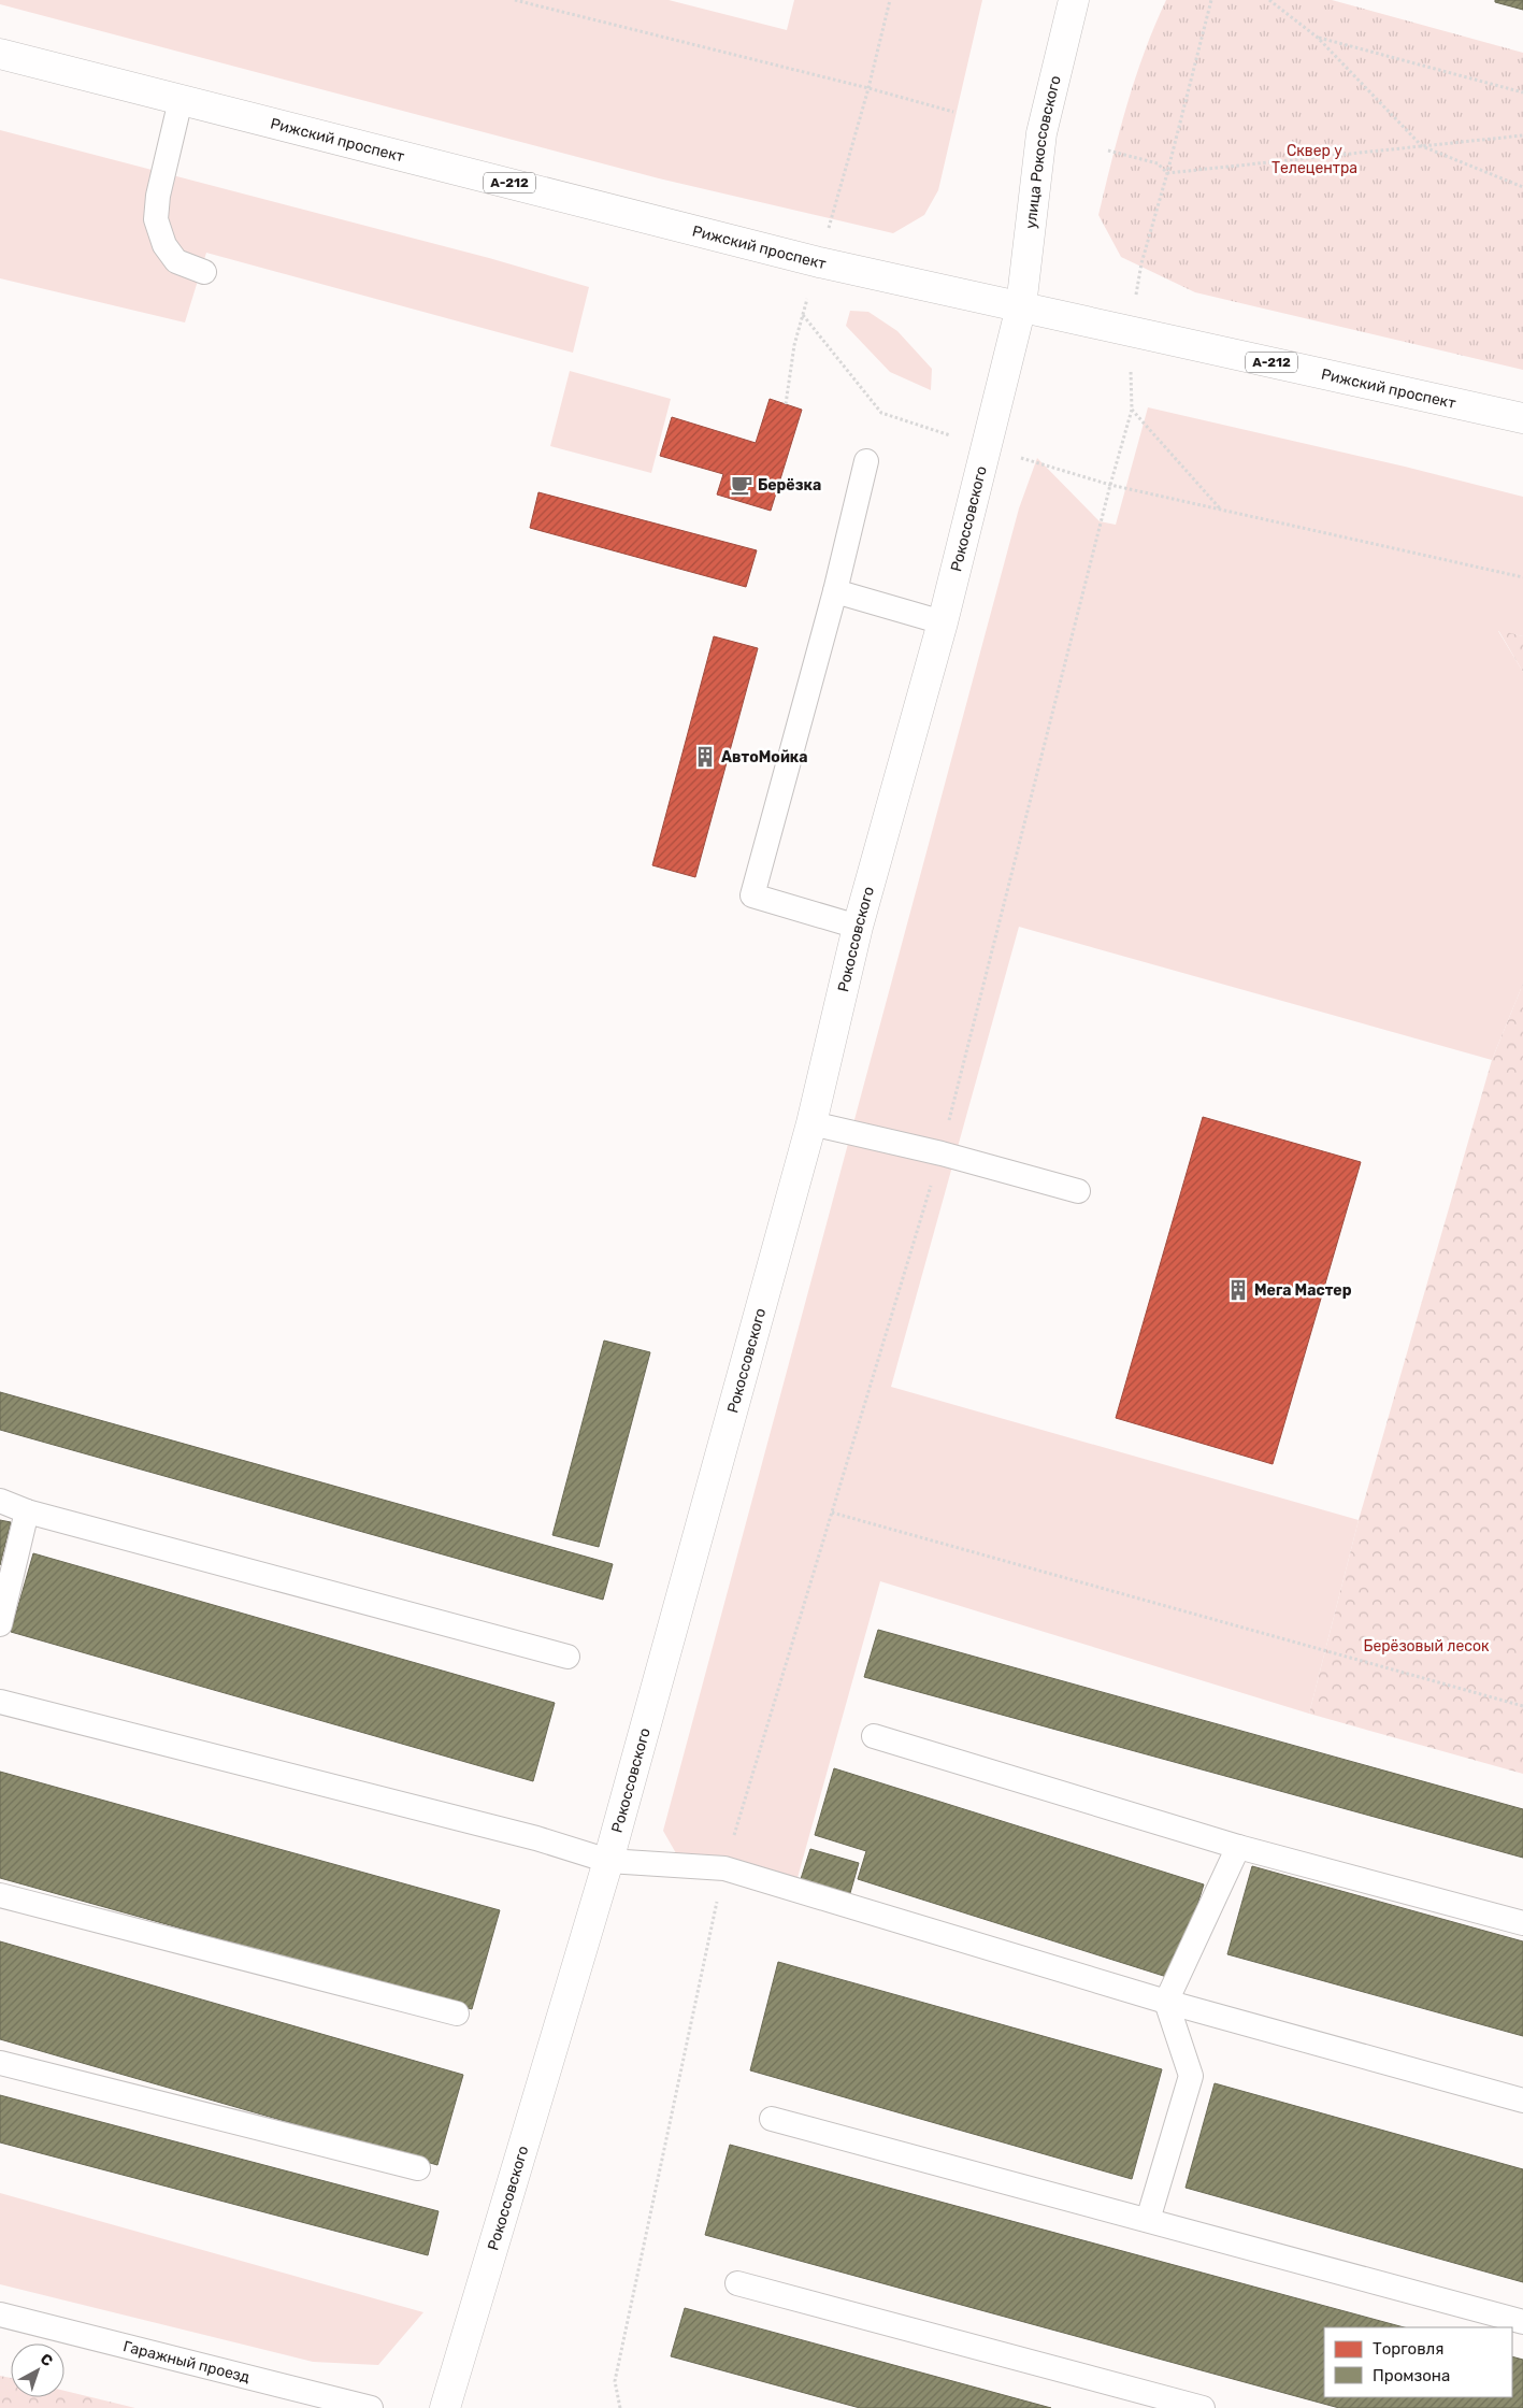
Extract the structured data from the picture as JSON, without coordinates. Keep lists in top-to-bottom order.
{
  "streets": {
    "main road": [
      "Рижский проспект",
      "улица Рокоссовского",
      "А-212",
      "Рокоссовского"
    ],
    "lane": ["Гаражный проезд"]
  },
  "crossings": [
    ["Рижский проспект", "улица Рокоссовского"],
    ["Рижский проспект", "Рокоссовского"],
    ["улица Рокоссовского", "Рокоссовского"]
  ],
  "parks": ["Сквер у Телецентра", "Берёзовый лесок"],
  "places": {
    "cafe": ["Берёзка"],
    "building": ["АвтоМойка", "Мега Мастер"]
  },
  "legend": ["Торговля", "Промзона"],
  "north": "top right"
}
